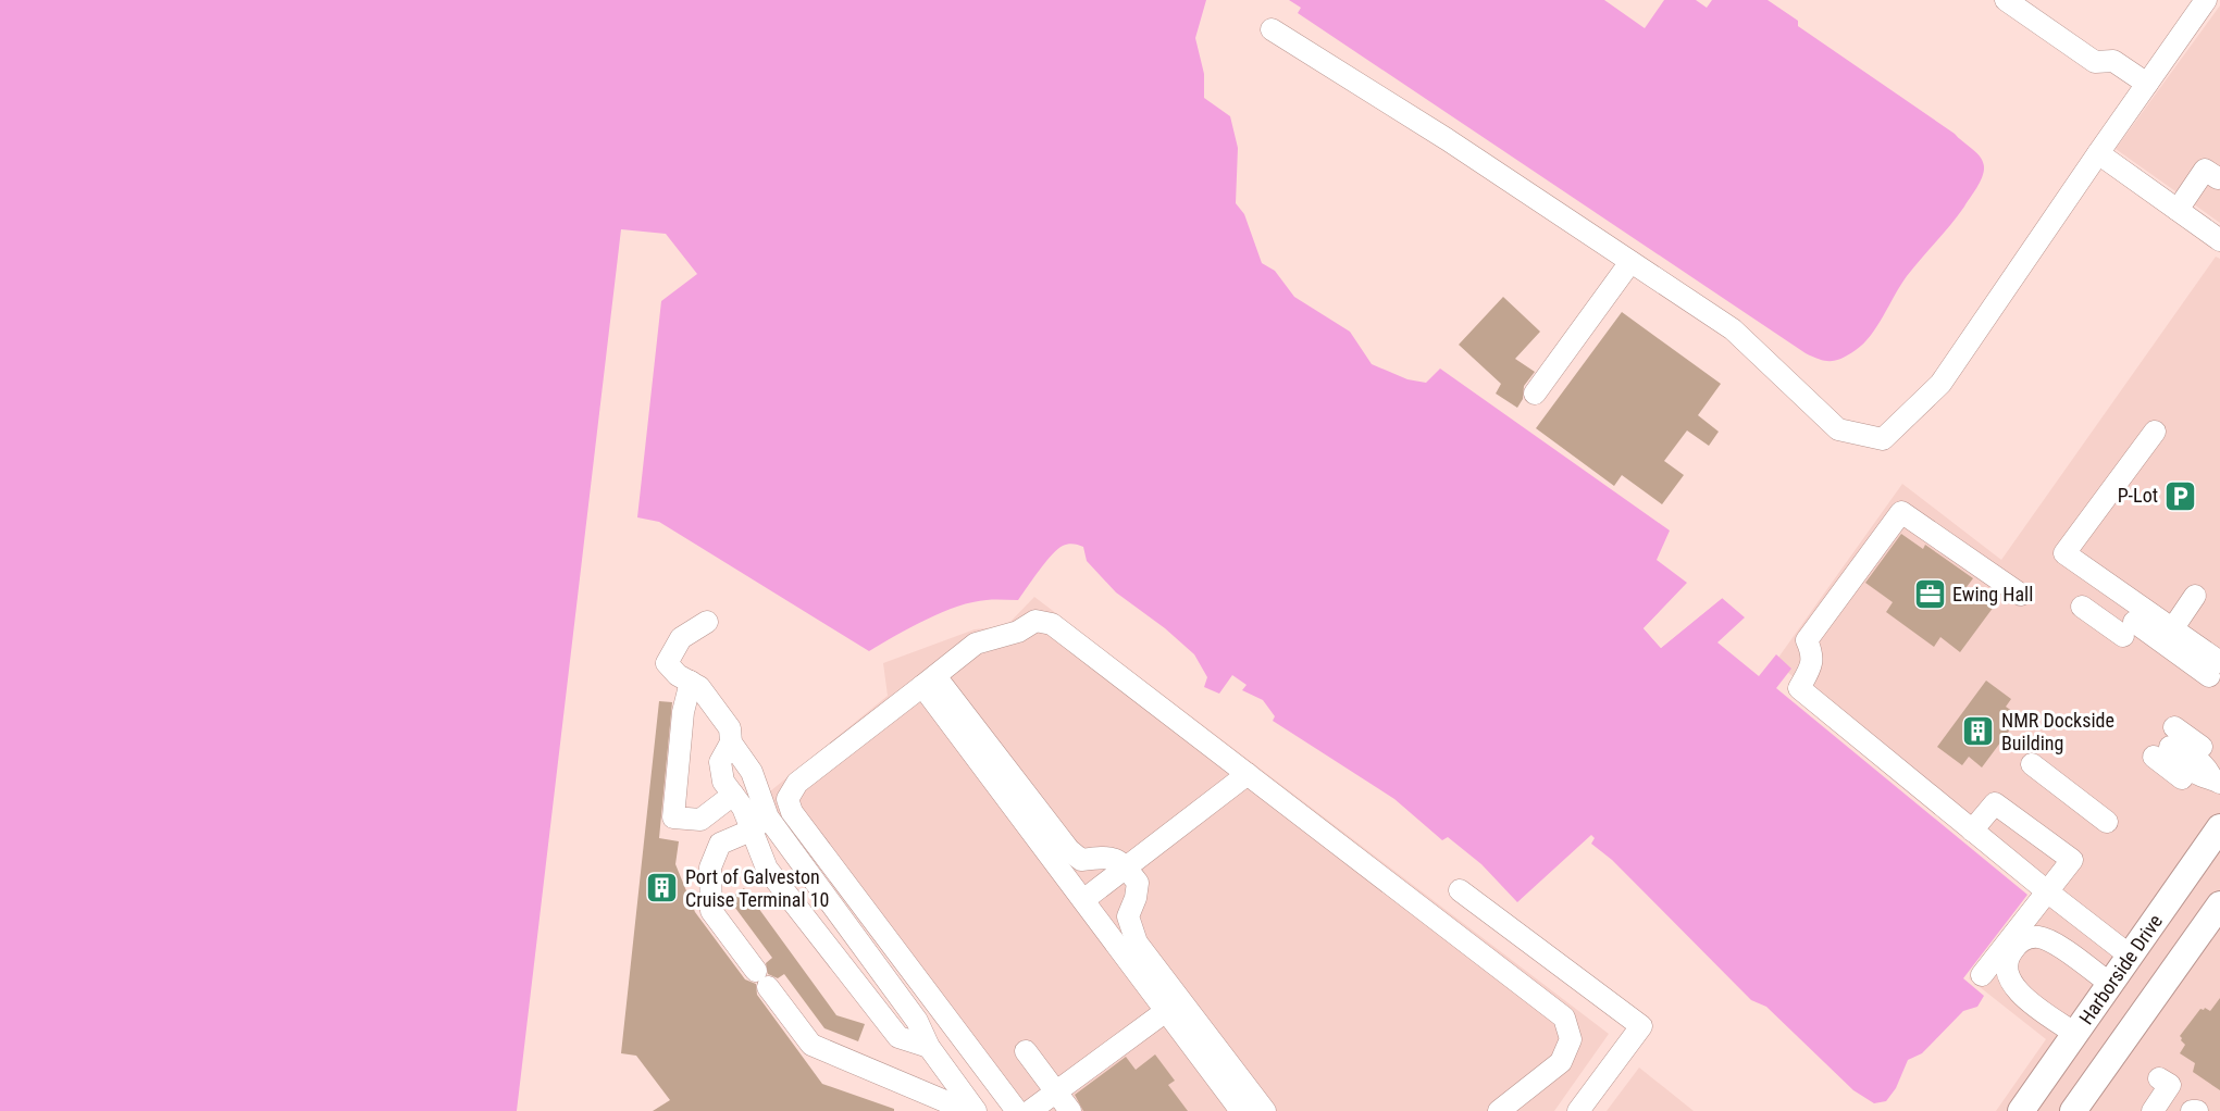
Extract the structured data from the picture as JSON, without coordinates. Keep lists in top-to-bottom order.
{
  "streets": {
    "main road": ["Harborside Drive"]
  },
  "places": {
    "parking": ["P-Lot"],
    "office": ["Ewing Hall"],
    "building": ["NMR Dockside Building", "Port of Galveston Cruise Terminal 10"]
  }
}
